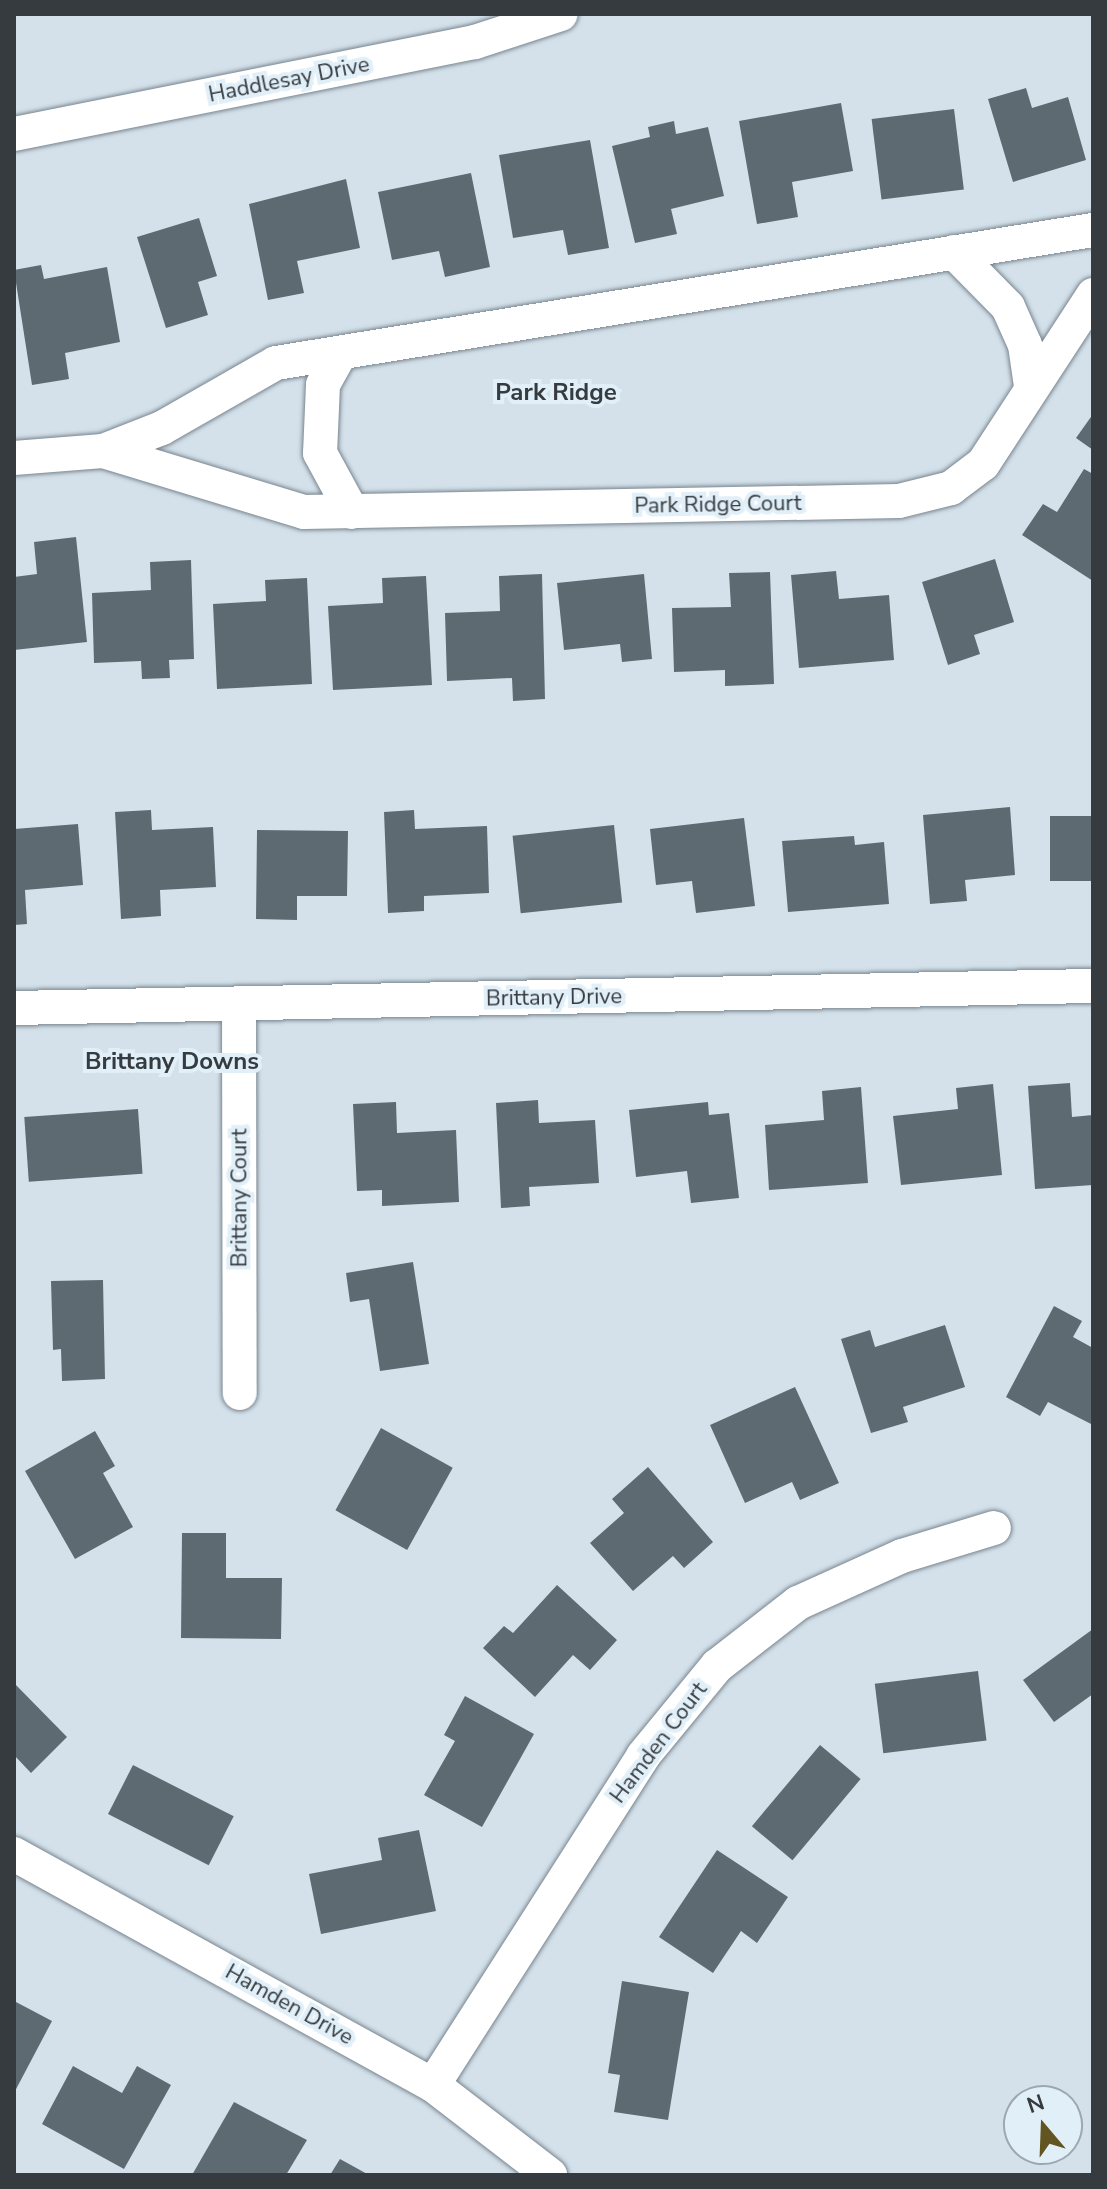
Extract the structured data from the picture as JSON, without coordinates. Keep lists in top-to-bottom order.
{
  "streets": {
    "street": [
      "Haddlesay Drive",
      "Park Ridge Court",
      "Brittany Drive",
      "Brittany Court",
      "Hamden Court",
      "Hamden Drive"
    ]
  },
  "crossings": [
    ["Brittany Drive", "Brittany Court"],
    ["Hamden Court", "Hamden Drive"]
  ],
  "districts": ["Park Ridge", "Brittany Downs"],
  "north": "top"
}
